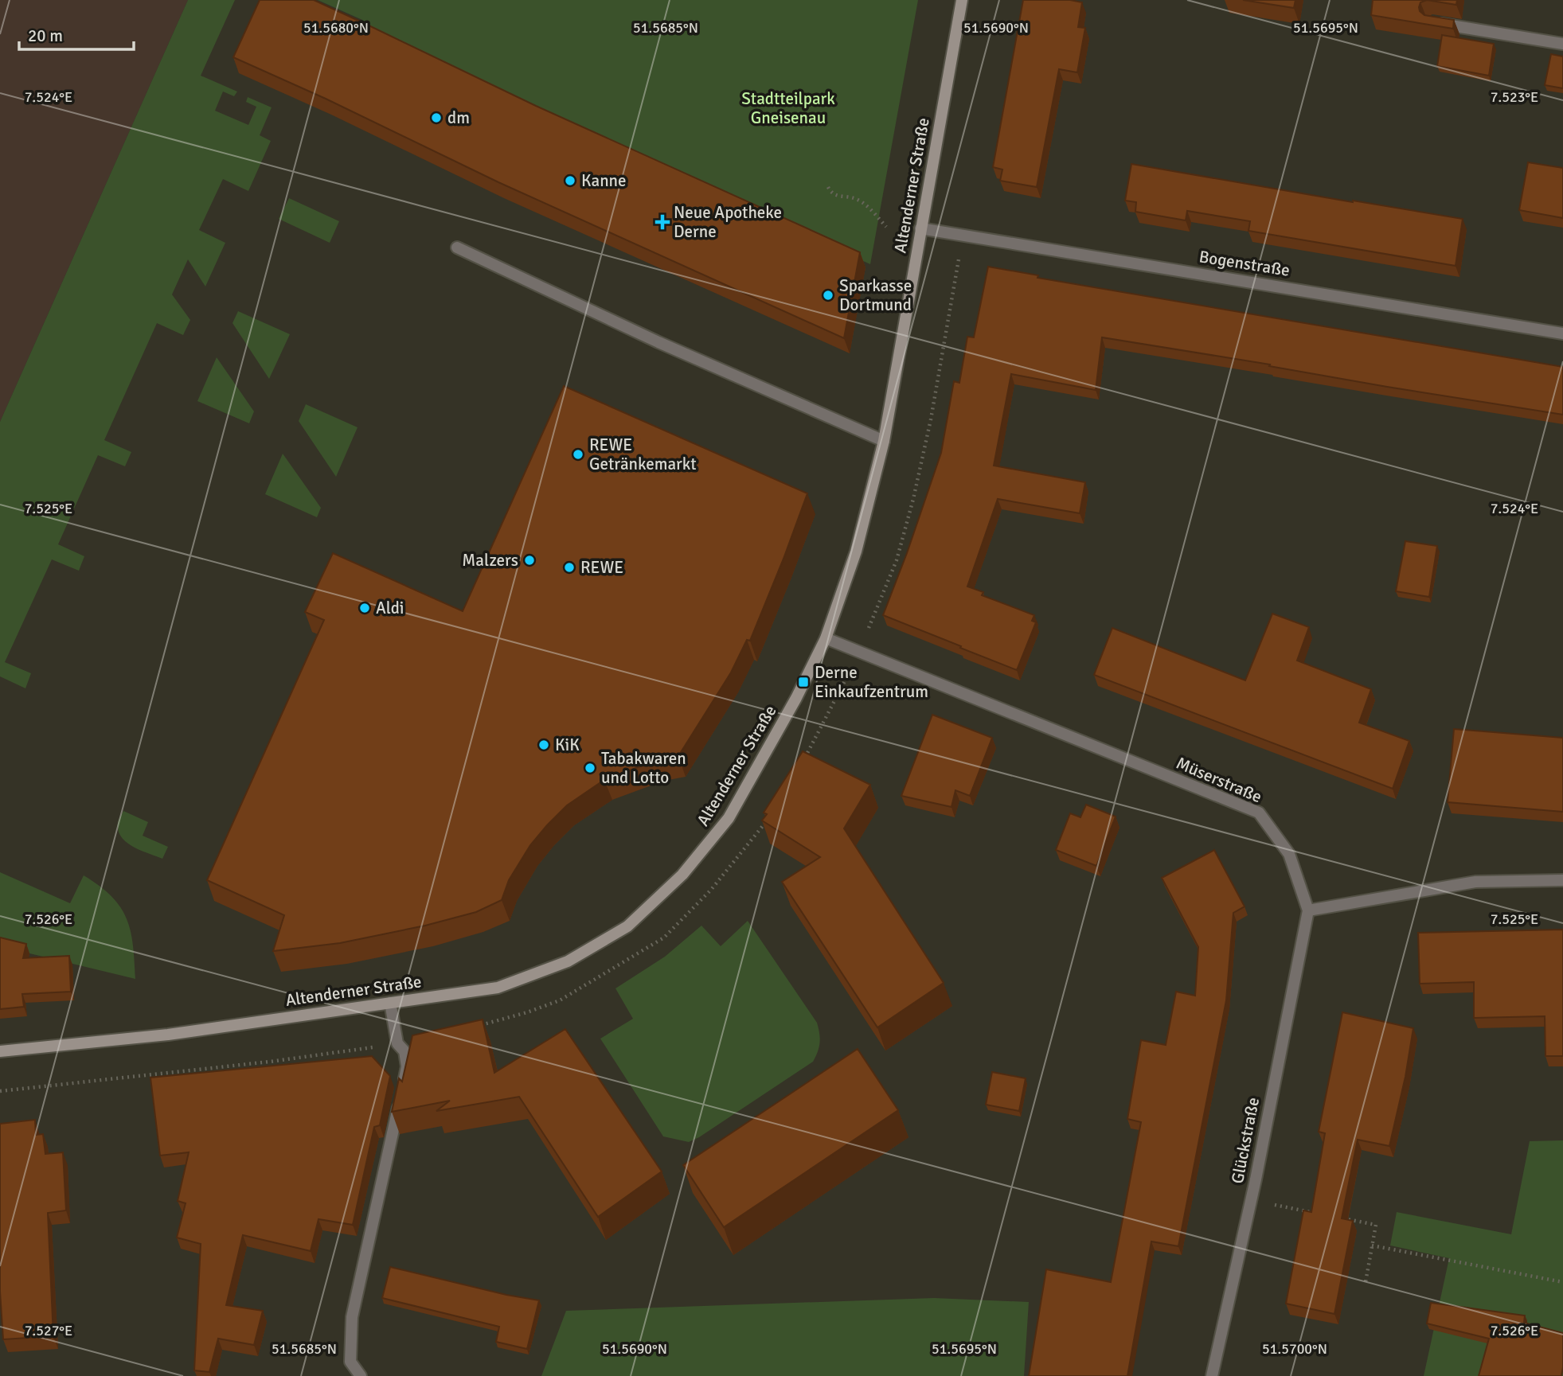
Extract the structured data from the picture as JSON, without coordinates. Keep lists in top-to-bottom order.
{
  "streets": {
    "main road": ["Altenderner Straße"],
    "street": ["Bogenstraße", "Müserstraße", "Glückstraße"]
  },
  "crossings": [
    ["Altenderner Straße", "Bogenstraße"],
    ["Altenderner Straße", "Müserstraße"],
    ["Müserstraße", "Glückstraße"]
  ],
  "parks": ["Stadtteilpark Gneisenau"],
  "places": {
    "other": [
      "dm",
      "Kanne",
      "Sparkasse Dortmund",
      "REWE Getränkemarkt",
      "Malzers",
      "REWE",
      "Aldi",
      "KiK",
      "Tabakwaren und Lotto"
    ],
    "health": ["Neue Apotheke Derne"],
    "transit": ["Derne Einkaufzentrum"]
  },
  "scale_bar": "20 m",
  "coordinates": [
    "51.5680°N",
    "51.5685°N",
    "51.5690°N",
    "51.5695°N",
    "7.524°E",
    "7.523°E",
    "7.525°E",
    "7.526°E",
    "7.527°E",
    "51.5700°N"
  ]
}
